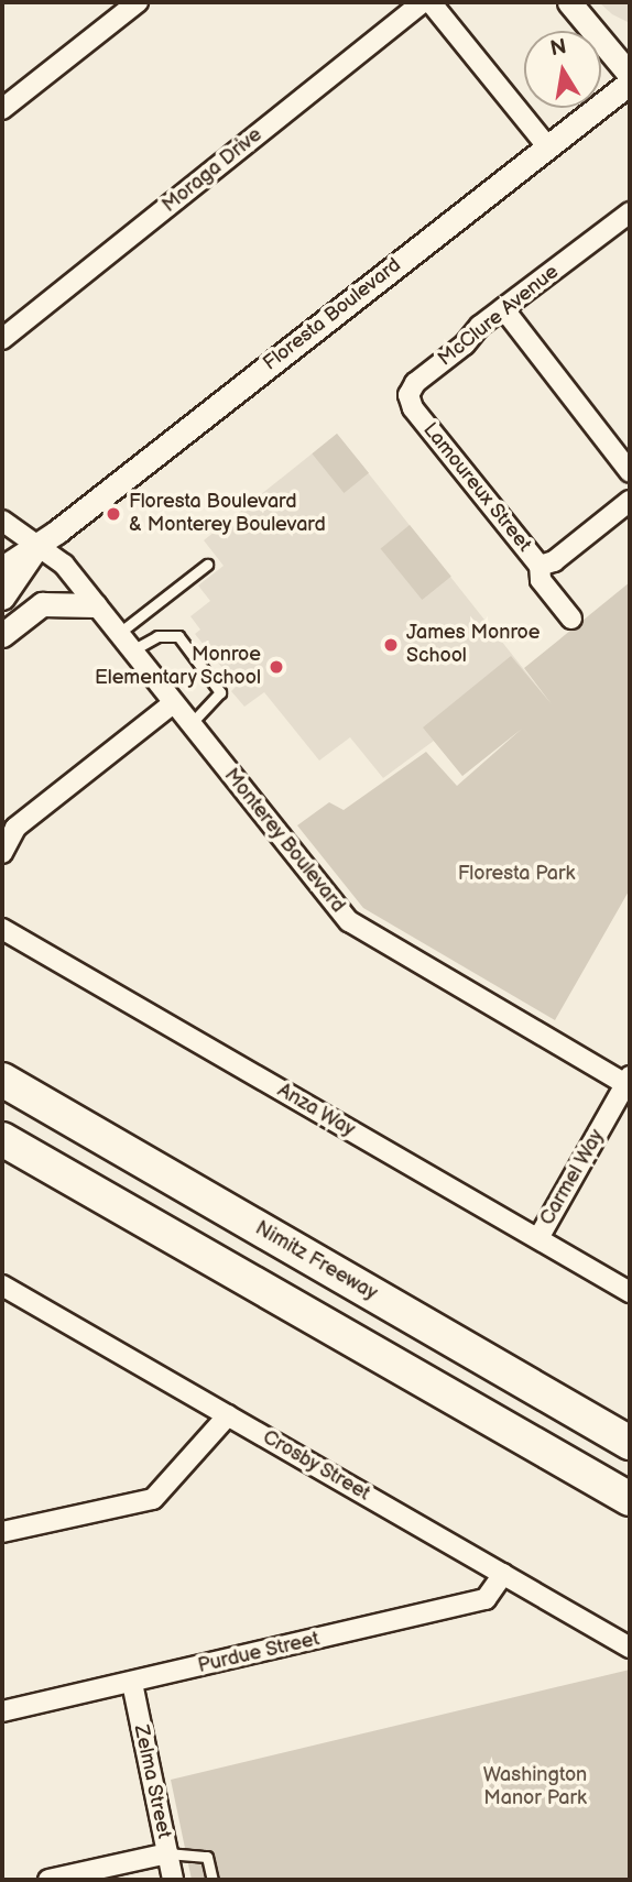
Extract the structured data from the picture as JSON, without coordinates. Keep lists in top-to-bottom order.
{
  "streets": {
    "highway": ["Nimitz Freeway"],
    "street": [
      "Moraga Drive",
      "Floresta Boulevard",
      "McClure Avenue",
      "Lamoureux Street",
      "Monterey Boulevard",
      "Anza Way",
      "Carmel Way",
      "Crosby Street",
      "Purdue Street",
      "Zelma Street"
    ]
  },
  "crossings": [
    ["Floresta Boulevard", "Monterey Boulevard"],
    ["McClure Avenue", "Lamoureux Street"],
    ["Monterey Boulevard", "Carmel Way"],
    ["Anza Way", "Carmel Way"],
    ["Crosby Street", "Purdue Street"],
    ["Purdue Street", "Zelma Street"]
  ],
  "parks": ["Floresta Park", "Washington Manor Park"],
  "places": ["Floresta Boulevard & Monterey Boulevard", "James Monroe School", "Monroe Elementary School"],
  "north": "top"
}
